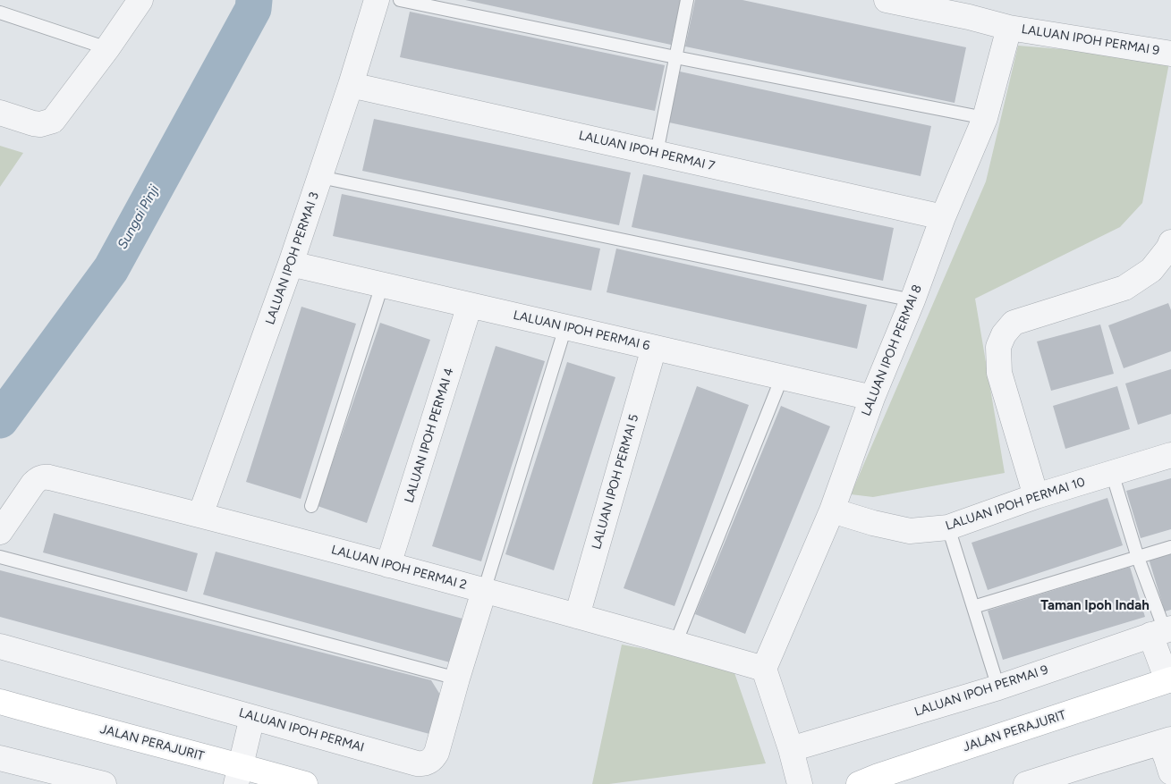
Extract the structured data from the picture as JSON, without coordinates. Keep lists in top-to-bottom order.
{
  "streets": {
    "street": [
      "LALUAN IPOH PERMAI 9",
      "LALUAN IPOH PERMAI 7",
      "LALUAN IPOH PERMAI 3",
      "LALUAN IPOH PERMAI 6",
      "LALUAN IPOH PERMAI 8",
      "LALUAN IPOH PERMAI 4",
      "LALUAN IPOH PERMAI 5",
      "LALUAN IPOH PERMAI 10",
      "LALUAN IPOH PERMAI 2",
      "LALUAN IPOH PERMAI",
      "JALAN PERAJURIT"
    ]
  },
  "crossings": [
    ["LALUAN IPOH PERMAI 9", "LALUAN IPOH PERMAI 8"],
    ["LALUAN IPOH PERMAI 7", "LALUAN IPOH PERMAI 3"],
    ["LALUAN IPOH PERMAI 7", "LALUAN IPOH PERMAI 8"],
    ["LALUAN IPOH PERMAI 3", "LALUAN IPOH PERMAI 6"],
    ["LALUAN IPOH PERMAI 3", "LALUAN IPOH PERMAI 2"],
    ["LALUAN IPOH PERMAI 6", "LALUAN IPOH PERMAI 8"],
    ["LALUAN IPOH PERMAI 6", "LALUAN IPOH PERMAI 4"],
    ["LALUAN IPOH PERMAI 6", "LALUAN IPOH PERMAI 5"],
    ["LALUAN IPOH PERMAI 8", "LALUAN IPOH PERMAI 10"],
    ["LALUAN IPOH PERMAI 8", "LALUAN IPOH PERMAI 2"],
    ["LALUAN IPOH PERMAI 4", "LALUAN IPOH PERMAI 2"],
    ["LALUAN IPOH PERMAI 5", "LALUAN IPOH PERMAI 2"],
    ["LALUAN IPOH PERMAI 2", "LALUAN IPOH PERMAI"]
  ],
  "districts": ["Taman Ipoh Indah"],
  "water": ["Sungai Pinji"]
}
